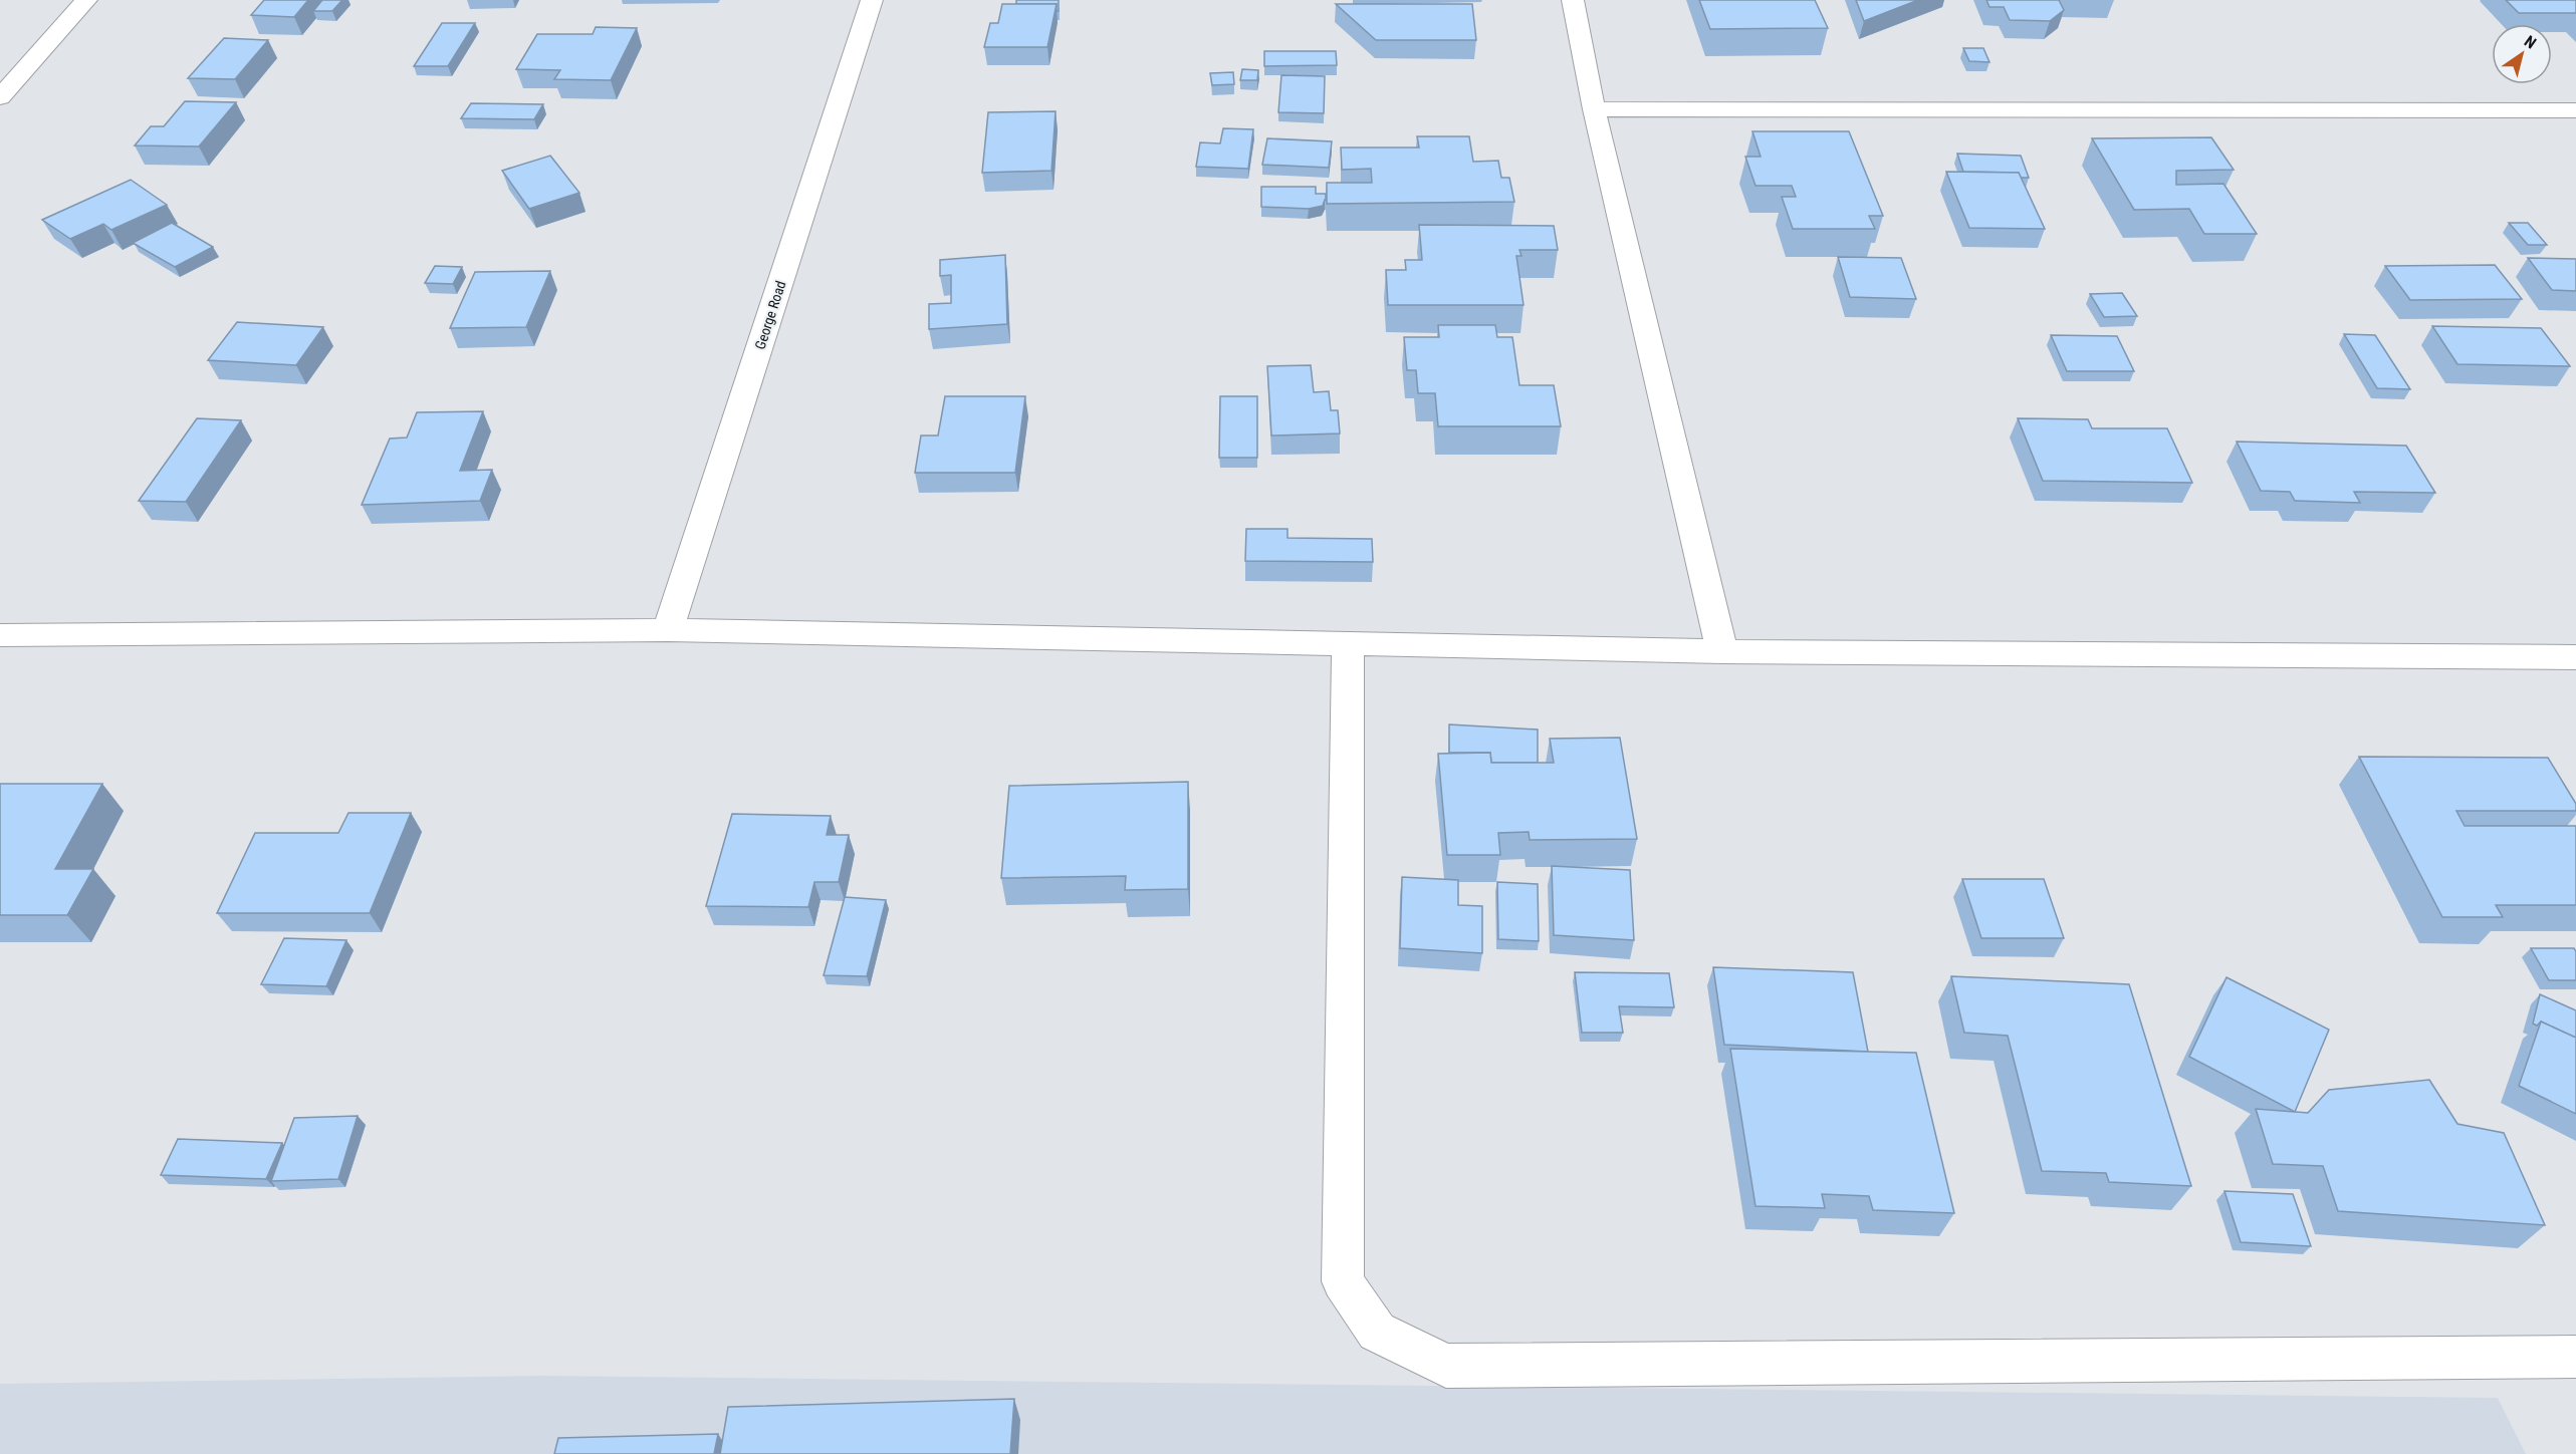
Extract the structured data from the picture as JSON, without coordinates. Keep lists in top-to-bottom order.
{
  "streets": {
    "street": ["George Road"]
  },
  "north": "top right"
}
